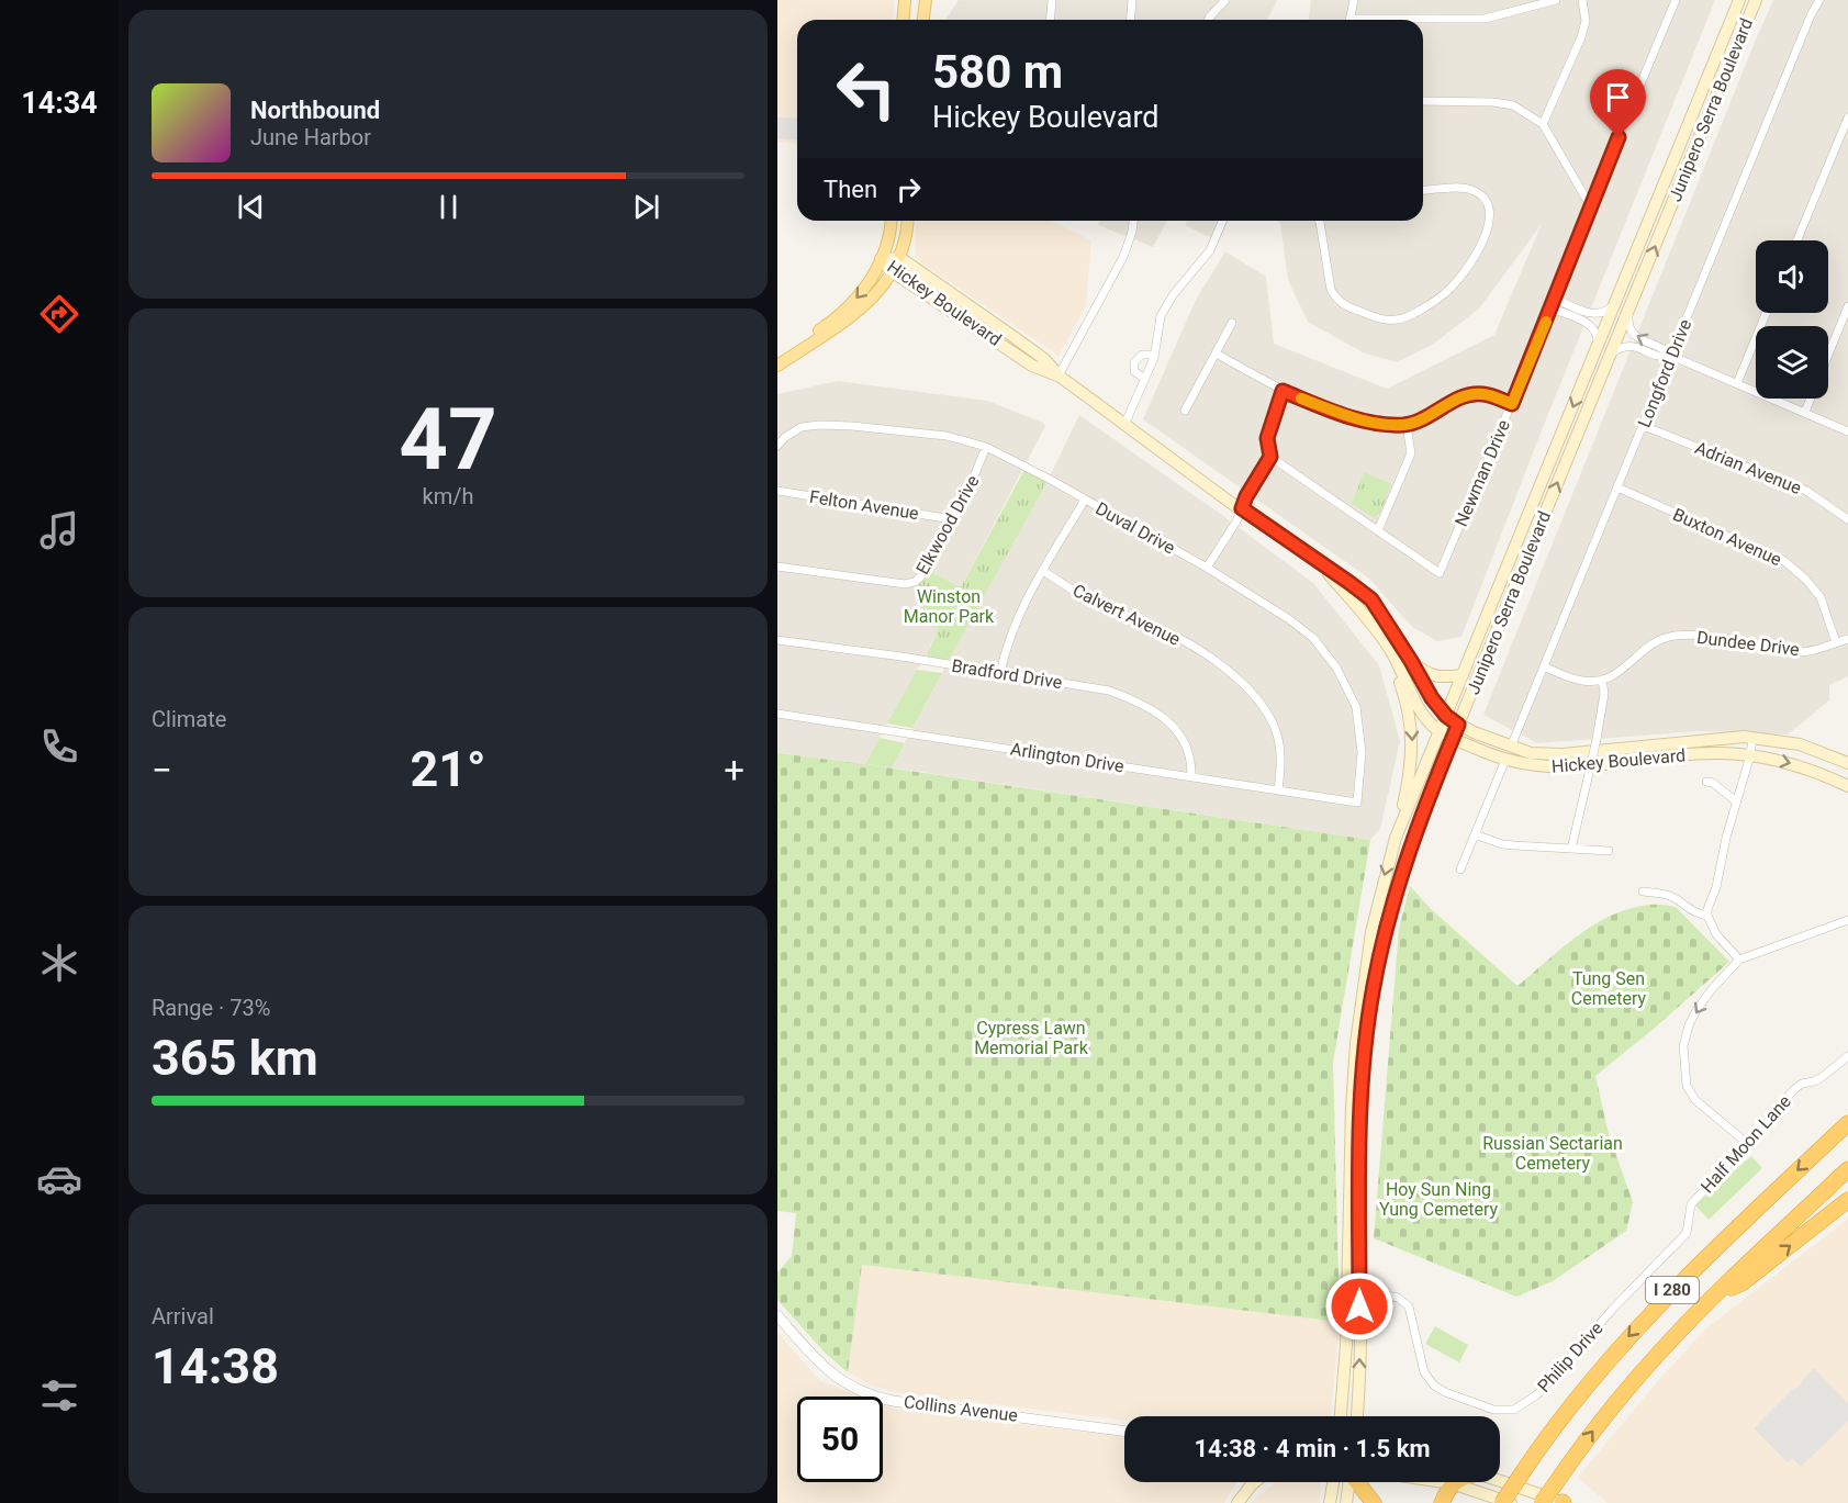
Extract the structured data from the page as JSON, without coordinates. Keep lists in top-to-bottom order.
{
  "streets": {
    "highway": ["I 280"],
    "main road": ["Junipero Serra Boulevard", "Hickey Boulevard"],
    "street": [
      "Longford Drive",
      "Adrian Avenue",
      "Newman Drive",
      "Felton Avenue",
      "Elkwood Drive",
      "Duval Drive",
      "Buxton Avenue",
      "Calvert Avenue",
      "Dundee Drive",
      "Bradford Drive",
      "Arlington Drive",
      "Half Moon Lane",
      "Philip Drive",
      "Collins Avenue"
    ]
  },
  "crossings": [
    ["Junipero Serra Boulevard", "Hickey Boulevard"],
    ["Junipero Serra Boulevard", "Philip Drive"],
    ["Hickey Boulevard", "Longford Drive"],
    ["Longford Drive", "Adrian Avenue"],
    ["Longford Drive", "Buxton Avenue"],
    ["Felton Avenue", "Elkwood Drive"],
    ["Elkwood Drive", "Duval Drive"],
    ["Duval Drive", "Arlington Drive"],
    ["Buxton Avenue", "Dundee Drive"],
    ["Calvert Avenue", "Arlington Drive"],
    ["Bradford Drive", "Arlington Drive"],
    ["Half Moon Lane", "Philip Drive"]
  ],
  "parks": [
    "Winston Manor Park",
    "Tung Sen Cemetery",
    "Cypress Lawn Memorial Park",
    "Russian Sectarian Cemetery",
    "Hoy Sun Ning Yung Cemetery"
  ],
  "page": {
    "tabs": "14:34",
    "turn": ["580 m", "Hickey Boulevard"],
    "song": ["Northbound", "June Harbor"],
    "then": "Then",
    "tile": [
      ["47", "km/h"],
      "Climate",
      ["Range · 73%", "365 km"],
      ["Arrival", "14:38"]
    ],
    "heat": ["−", "21°", "+"],
    "limit": "50",
    "trip": "14:38 · 4 min · 1.5 km"
  }
}
